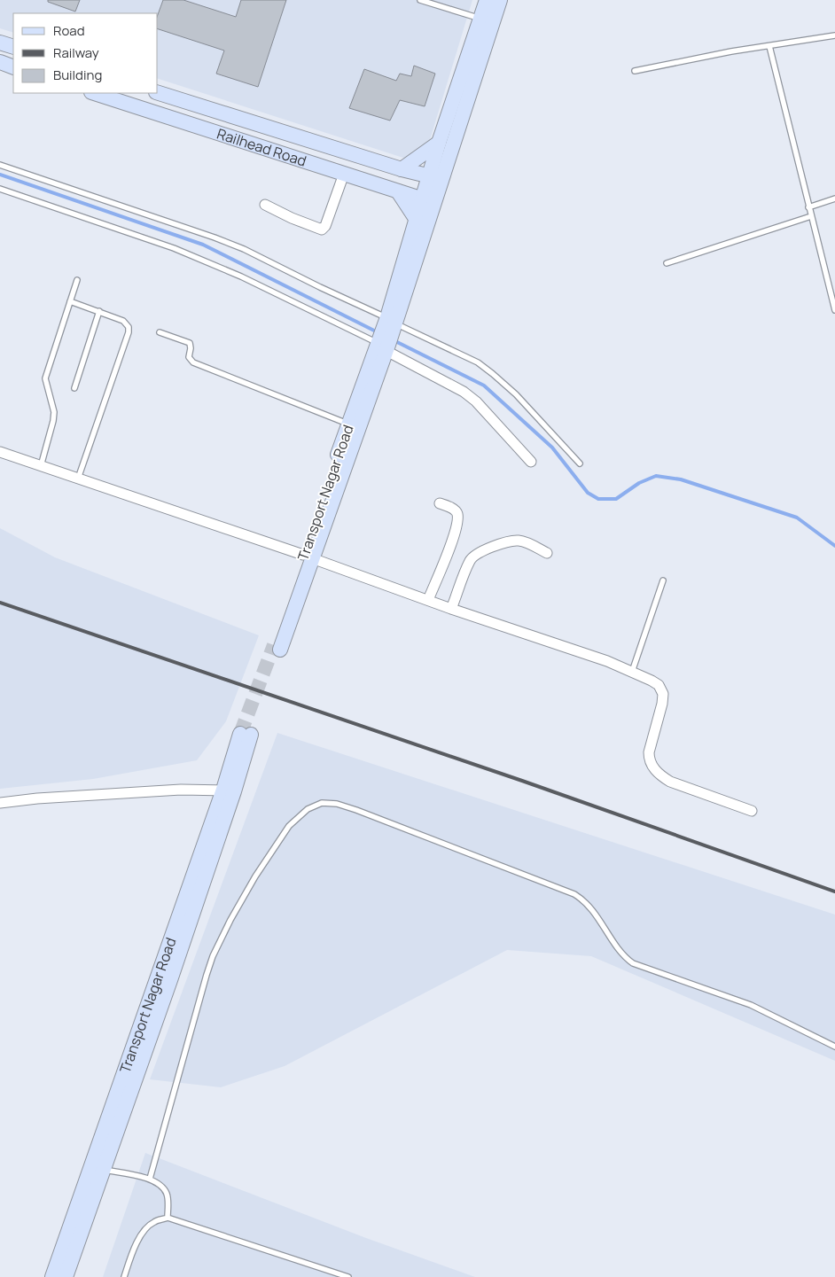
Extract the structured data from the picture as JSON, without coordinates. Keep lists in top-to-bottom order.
{
  "streets": {
    "main road": ["Railhead Road", "Transport Nagar Road"]
  },
  "legend": ["Road", "Railway", "Building"]
}
